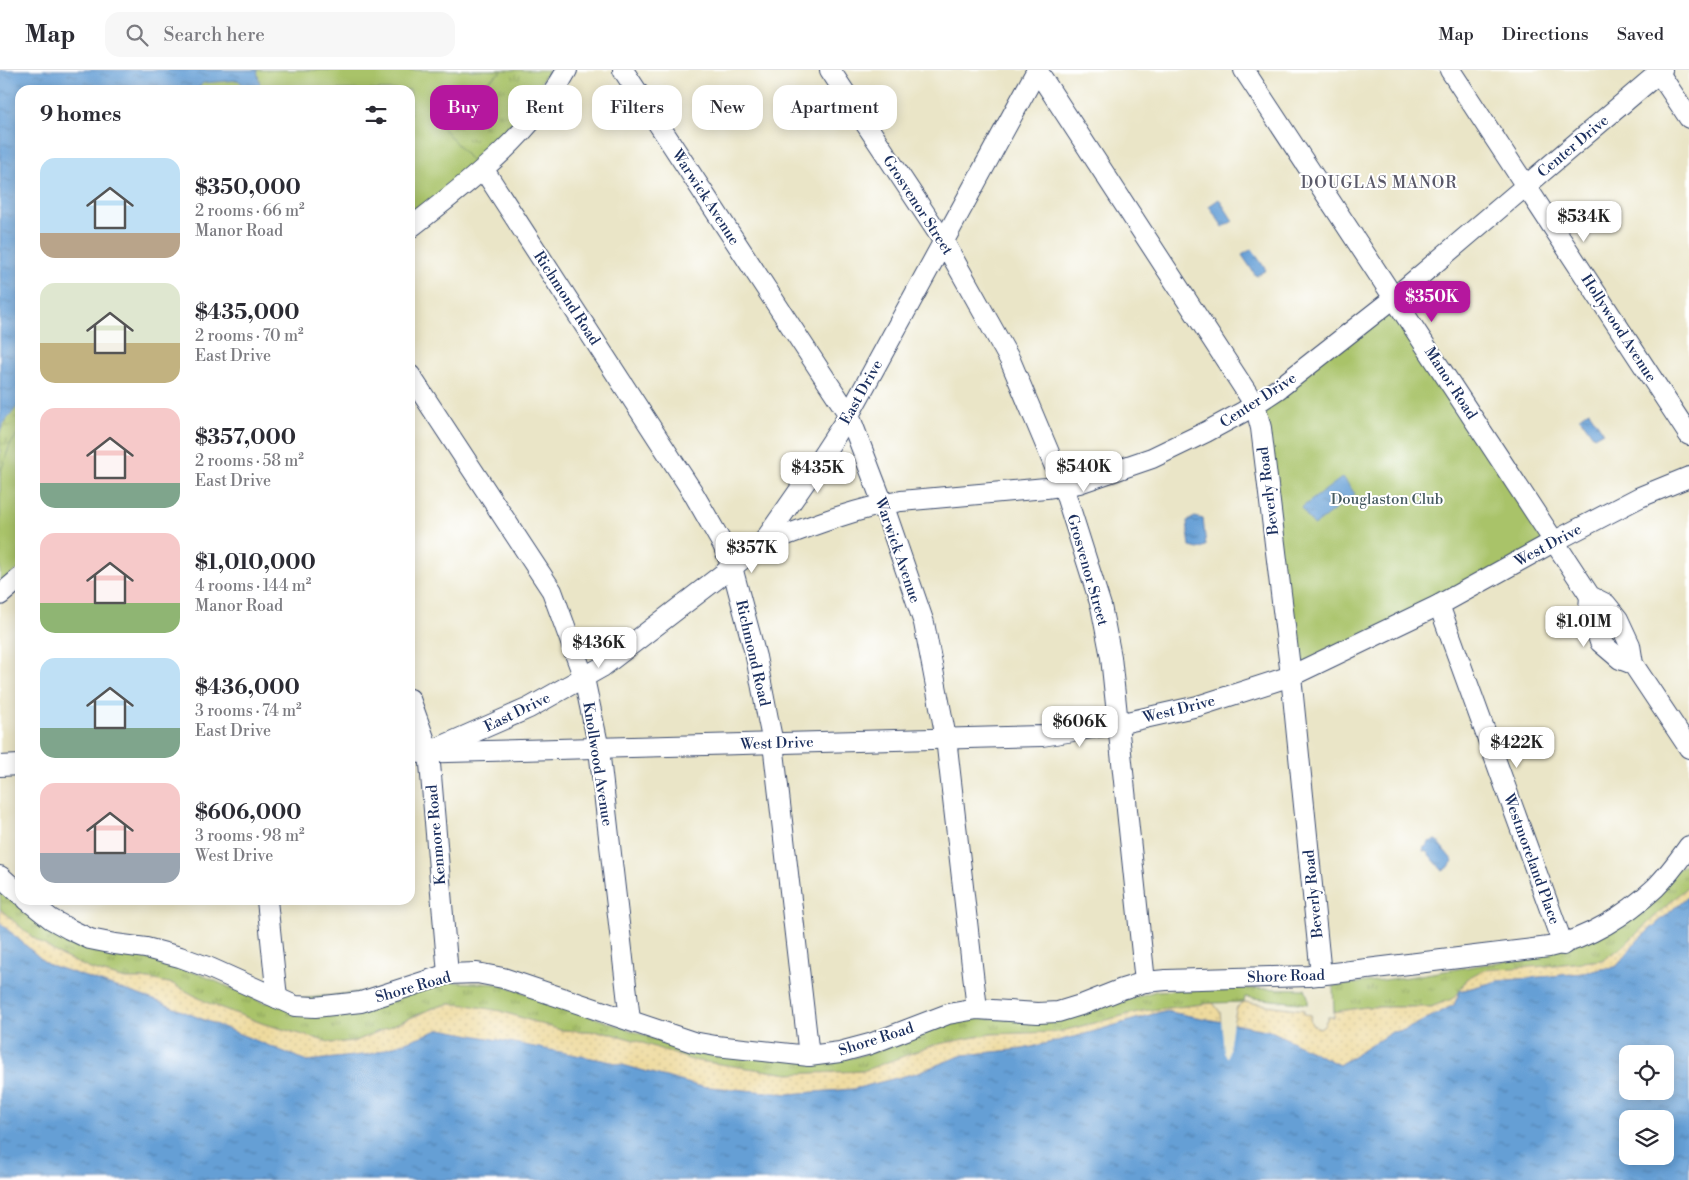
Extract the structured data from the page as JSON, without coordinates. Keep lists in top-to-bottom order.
{
  "streets": {
    "street": [
      "Center Drive",
      "Warwick Avenue",
      "Grosvenor Street",
      "Richmond Road",
      "Hollywood Avenue",
      "Manor Road",
      "East Drive",
      "Beverly Road",
      "West Drive",
      "Knollwood Avenue",
      "Kenmore Road",
      "Westmoreland Place",
      "Shore Road"
    ]
  },
  "crossings": [
    ["Center Drive", "Warwick Avenue"],
    ["Center Drive", "Grosvenor Street"],
    ["Center Drive", "Hollywood Avenue"],
    ["Center Drive", "Manor Road"],
    ["Center Drive", "East Drive"],
    ["Center Drive", "Beverly Road"],
    ["Warwick Avenue", "East Drive"],
    ["Warwick Avenue", "West Drive"],
    ["Warwick Avenue", "Shore Road"],
    ["Grosvenor Street", "East Drive"],
    ["Grosvenor Street", "West Drive"],
    ["Grosvenor Street", "Shore Road"],
    ["Richmond Road", "East Drive"],
    ["Richmond Road", "West Drive"],
    ["Richmond Road", "Shore Road"],
    ["Manor Road", "West Drive"],
    ["East Drive", "Beverly Road"],
    ["East Drive", "West Drive"],
    ["East Drive", "Knollwood Avenue"],
    ["East Drive", "Kenmore Road"],
    ["Beverly Road", "West Drive"],
    ["Beverly Road", "Shore Road"],
    ["West Drive", "Knollwood Avenue"],
    ["West Drive", "Kenmore Road"],
    ["West Drive", "Westmoreland Place"],
    ["Knollwood Avenue", "Shore Road"],
    ["Kenmore Road", "Shore Road"],
    ["Westmoreland Place", "Shore Road"]
  ],
  "districts": ["DOUGLAS MANOR"],
  "parks": ["Douglaston Club"],
  "page": {
    "header": "Map",
    "search": "Search here",
    "nav": ["Map", "Directions", "Saved"],
    "chip": [
      "Buy",
      "Rent",
      "Filters",
      "New",
      "Apartment"
    ],
    "heading": "9 homes",
    "list": [
      {
        "name": "$350,000",
        "note": "2 rooms · 66 m² · Manor Road"
      },
      {
        "name": "$435,000",
        "note": "2 rooms · 70 m² · East Drive"
      },
      {
        "name": "$357,000",
        "note": "2 rooms · 58 m² · East Drive"
      },
      {
        "name": "$1,010,000",
        "note": "4 rooms · 144 m² · Manor Road"
      },
      {
        "name": "$436,000",
        "note": "3 rooms · 74 m² · East Drive"
      },
      {
        "name": "$606,000",
        "note": "3 rooms · 98 m² · West Drive"
      }
    ],
    "price": [
      "$534K",
      "$350K",
      "$540K",
      "$435K",
      "$357K",
      "$1.01M",
      "$436K",
      "$606K",
      "$422K"
    ]
  }
}
